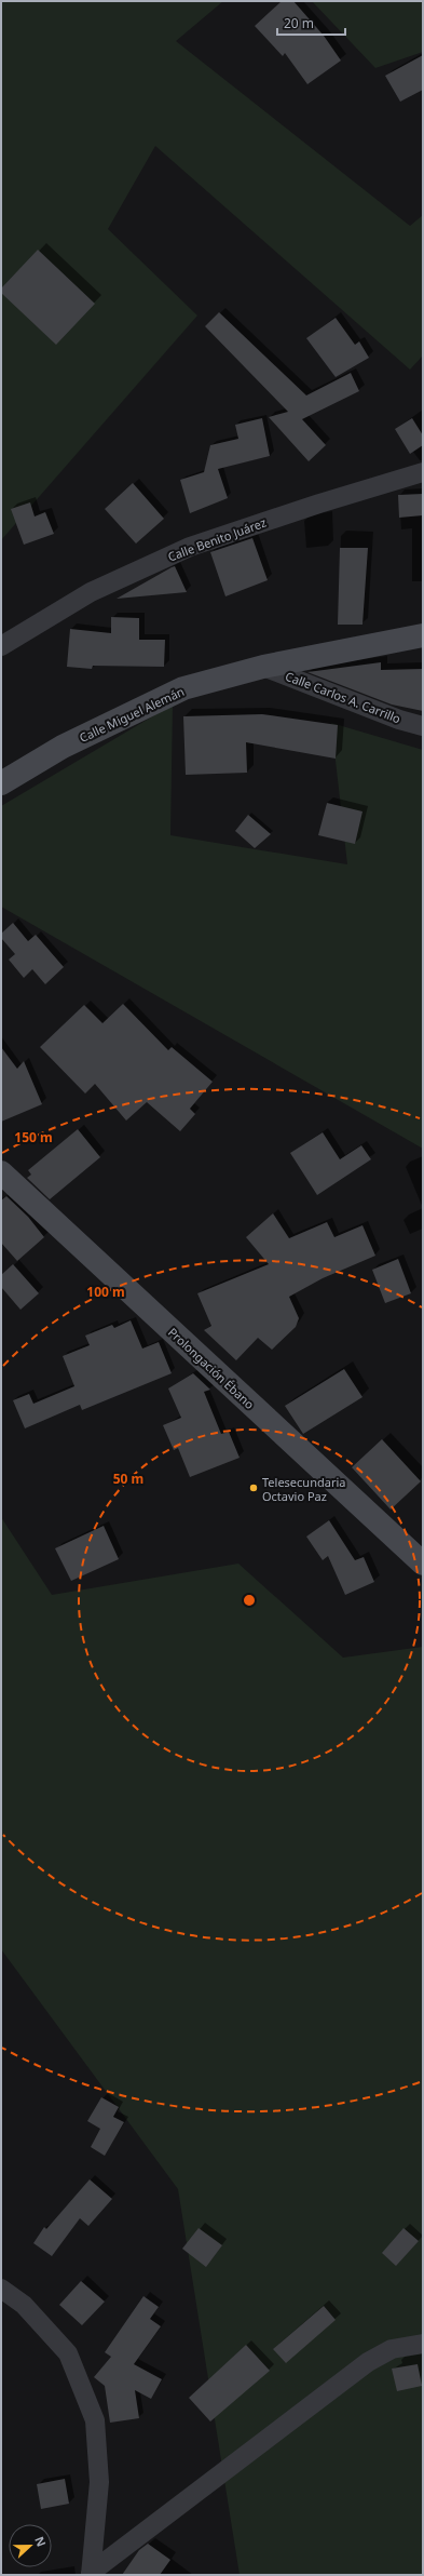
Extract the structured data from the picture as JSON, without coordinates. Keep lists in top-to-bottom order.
{
  "streets": {
    "street": [
      "Calle Benito Juárez",
      "Calle Carlos A. Carrillo",
      "Calle Miguel Alemán",
      "Prolongación Ébano"
    ]
  },
  "crossings": [
    ["Calle Carlos A. Carrillo", "Calle Miguel Alemán"]
  ],
  "places": ["Telesecundaria Octavio Paz"],
  "scale_bar": "20 m",
  "north": "right",
  "rings": ["150 m", "100 m", "50 m"]
}
